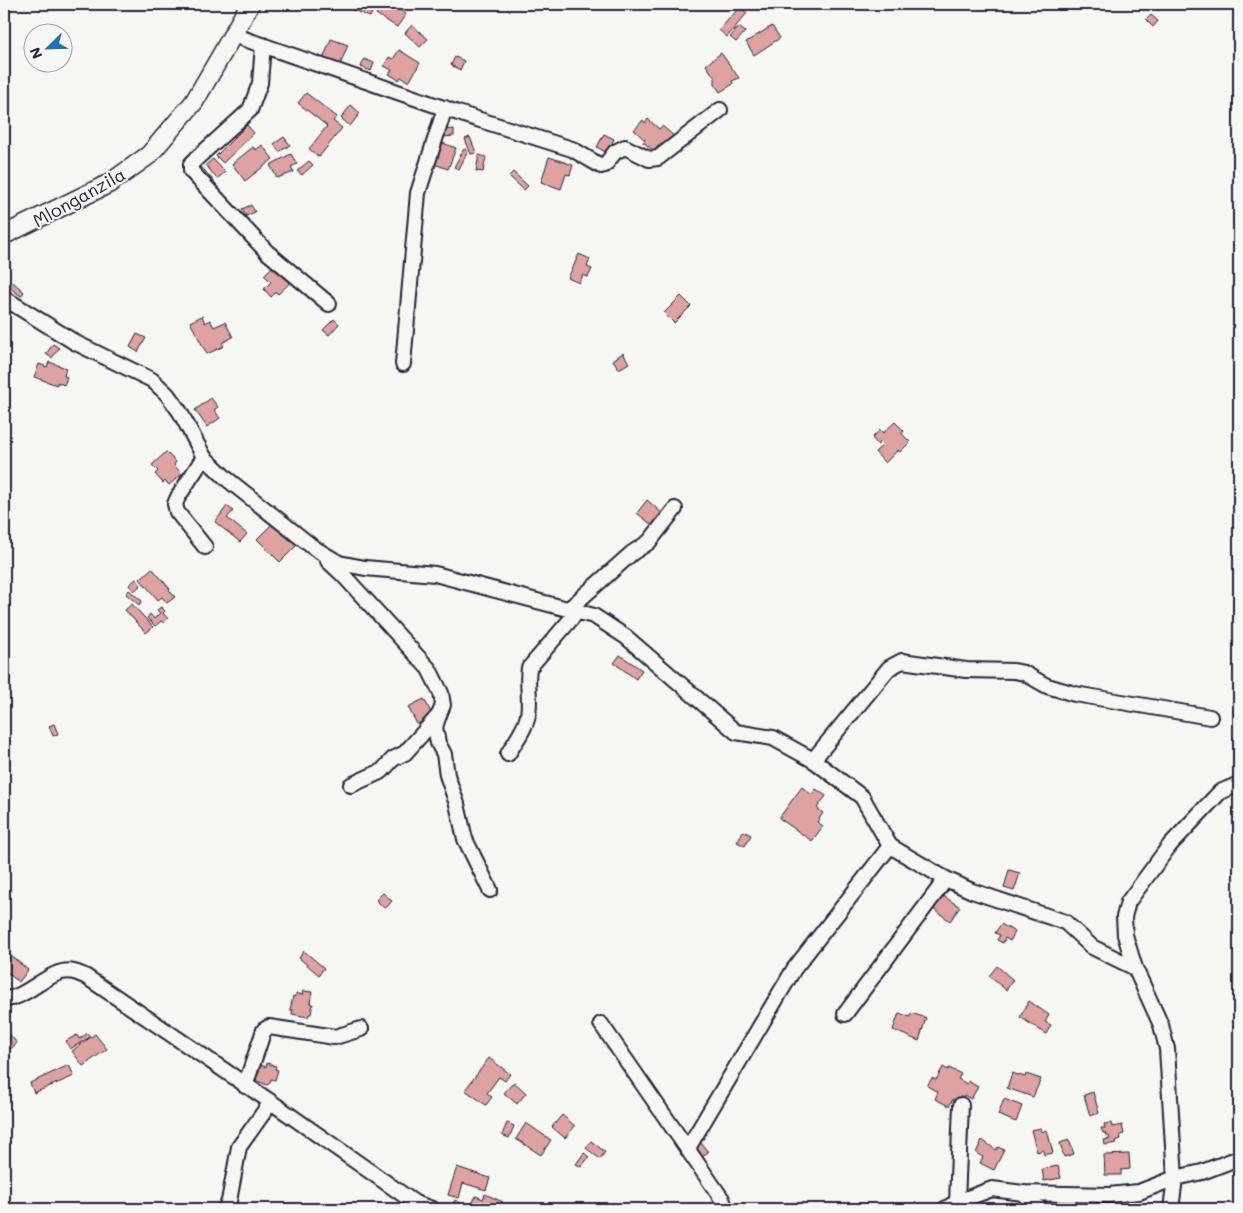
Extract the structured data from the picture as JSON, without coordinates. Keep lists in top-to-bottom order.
{
  "streets": {
    "street": ["Mlonganzila"]
  },
  "north": "bottom left"
}
